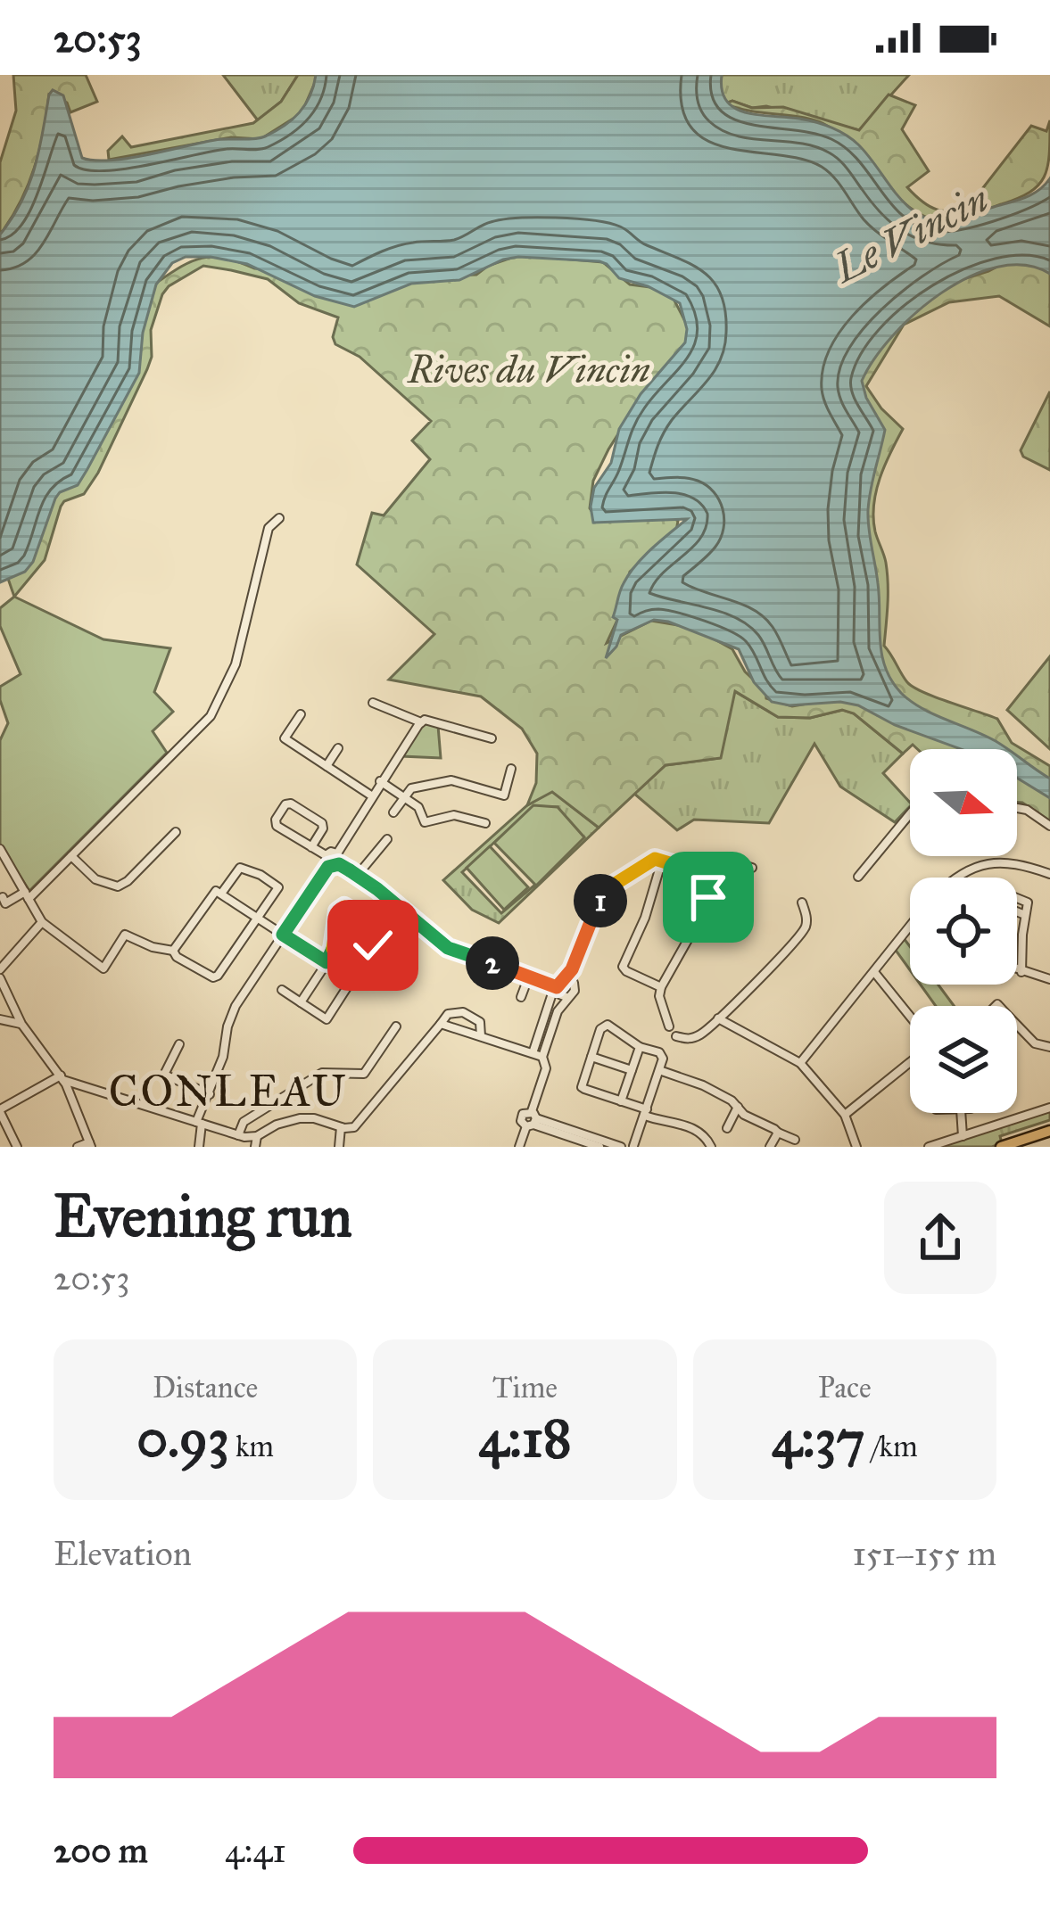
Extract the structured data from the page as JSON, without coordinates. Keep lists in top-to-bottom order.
{
  "districts": ["CONLEAU"],
  "water": ["Le Vincin"],
  "parks": ["Rives du Vincin"],
  "north": "right",
  "page": {
    "status": "20:53",
    "pins": ["1", "2"],
    "heading": ["Evening run", "20:53"],
    "stats": [
      ["Distance", "0.93 km"],
      ["Time", "4:18"],
      ["Pace", "4:37 /km"]
    ],
    "chart": ["Elevation", "151–155 m"],
    "list": [
      {
        "name": "200 m",
        "note": "4:41"
      }
    ]
  }
}
